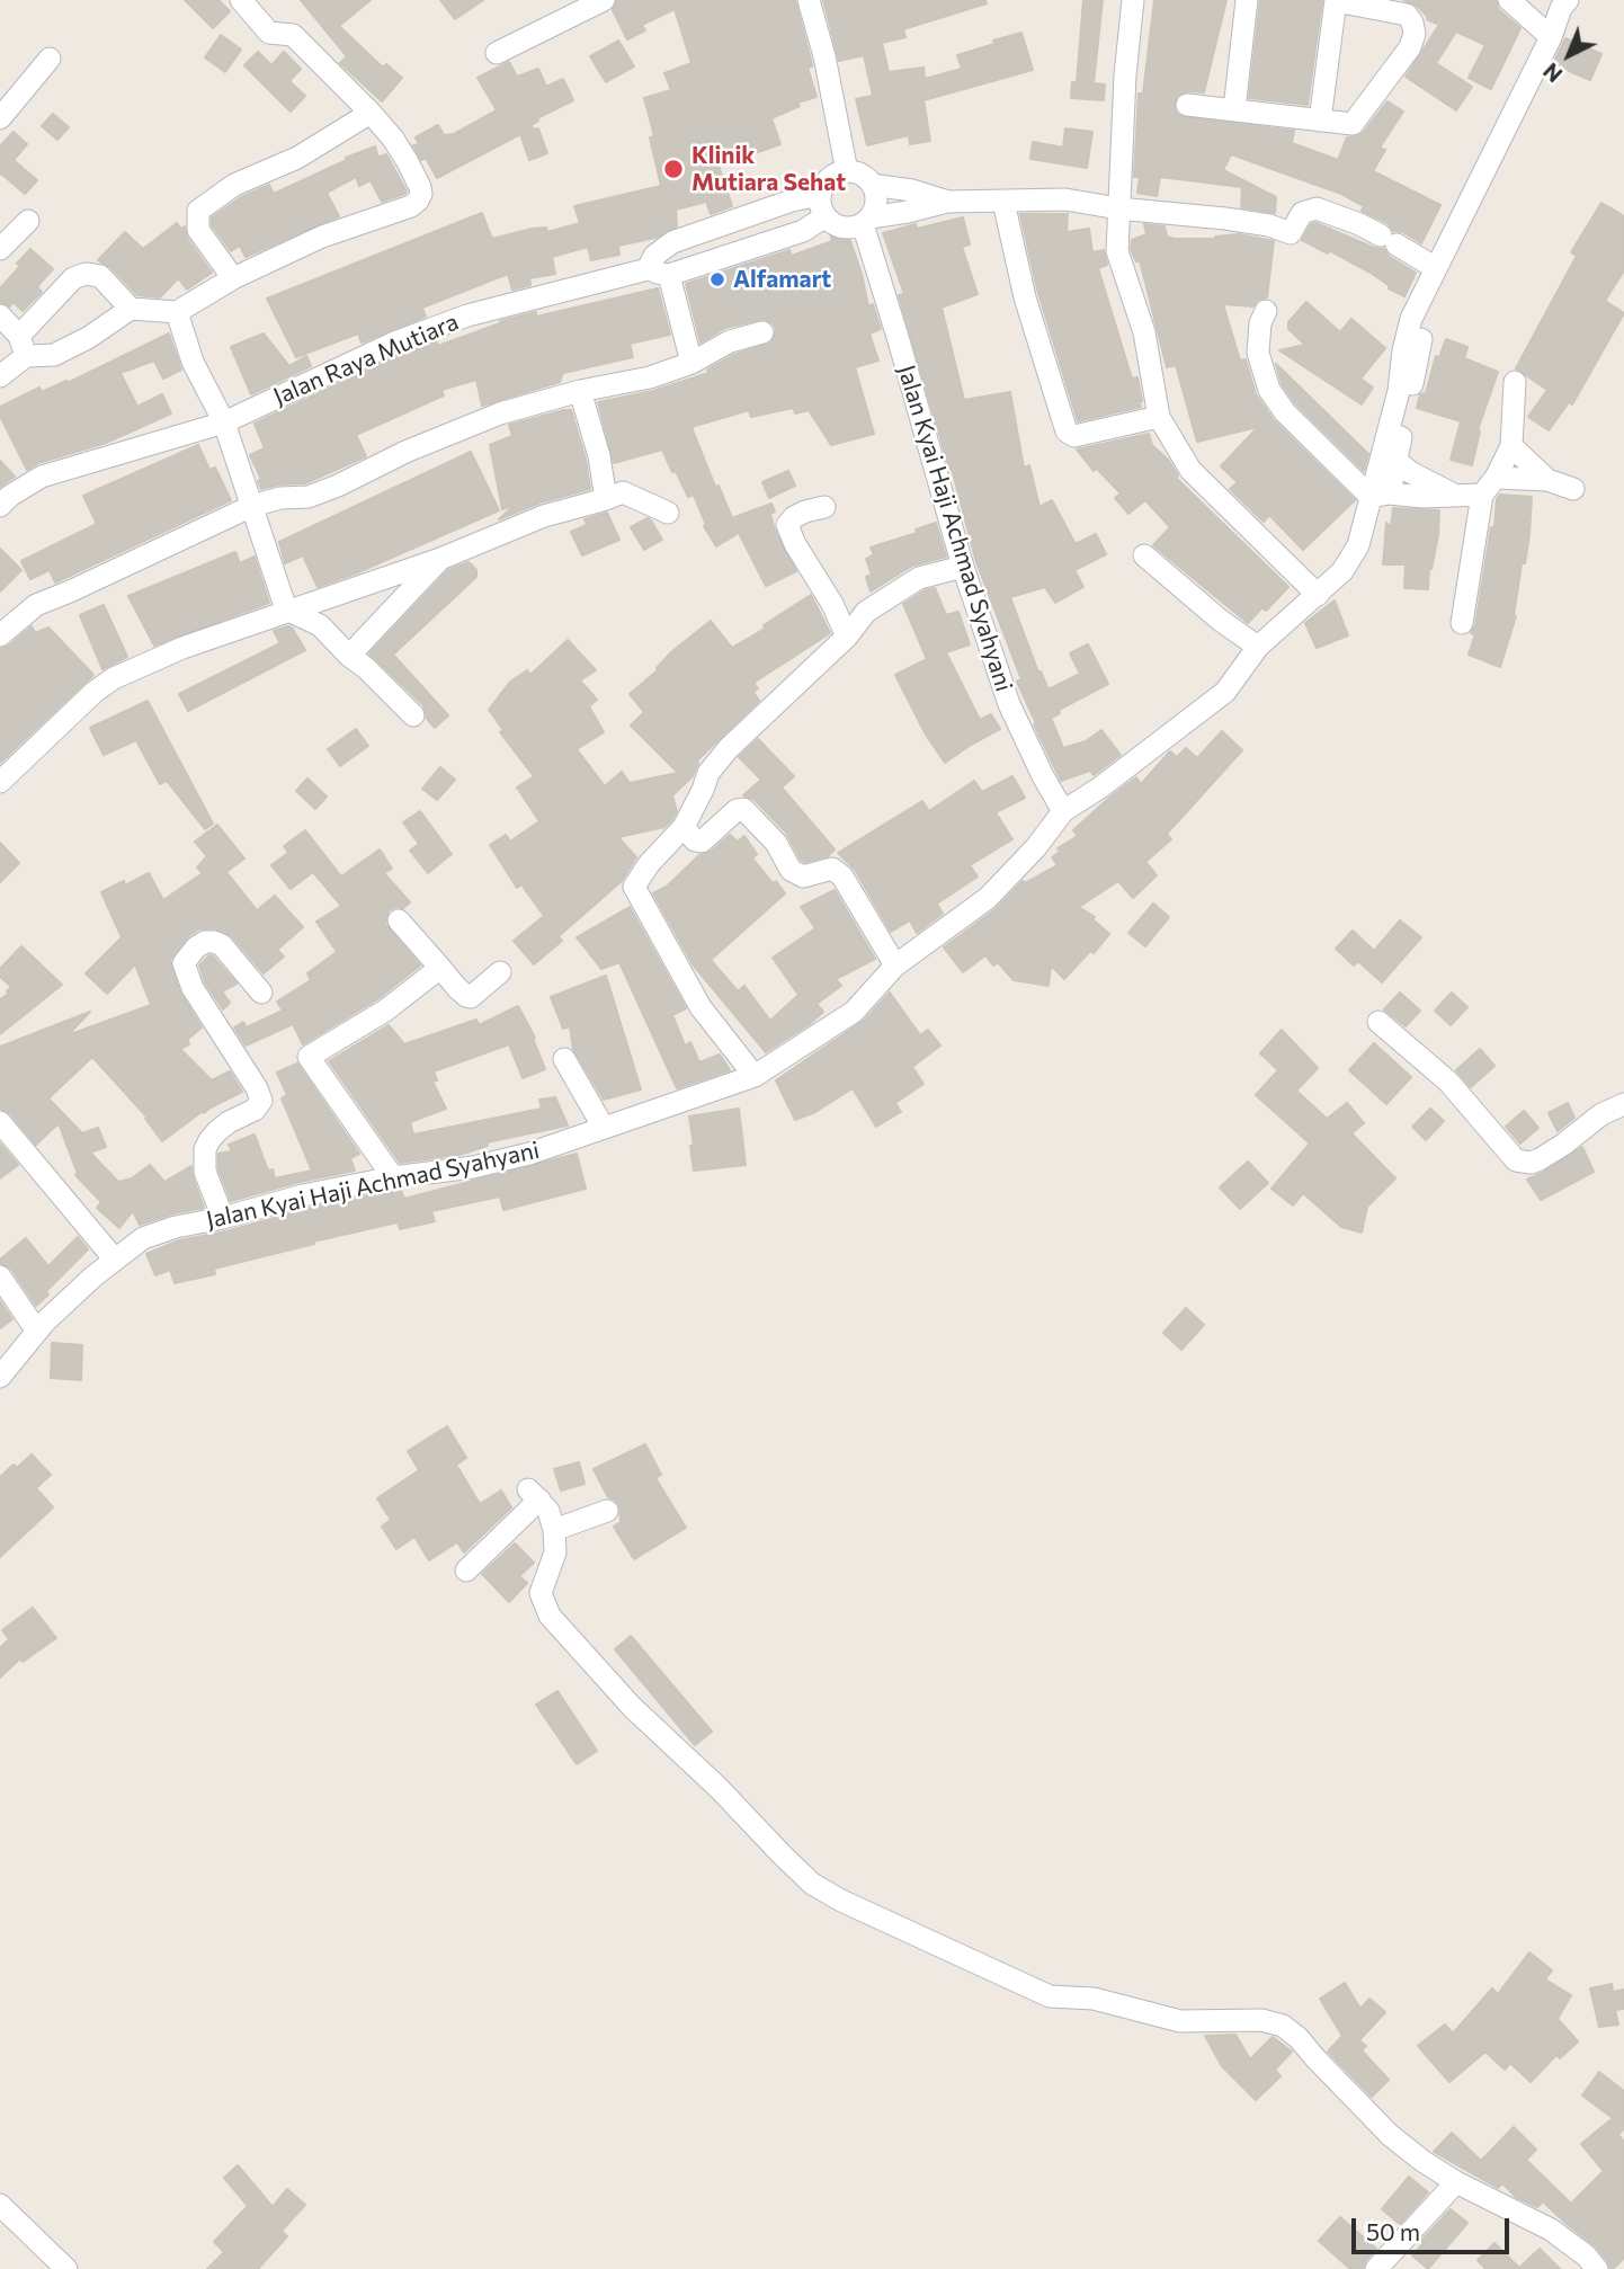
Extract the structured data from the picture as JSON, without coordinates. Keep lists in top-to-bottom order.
{
  "streets": {
    "street": ["Jalan Raya Mutiara", "Jalan Kyai Haji Achmad Syahyani"]
  },
  "places": ["Klinik Mutiara Sehat", "Alfamart"],
  "scale_bar": "50 m",
  "north": "bottom left"
}
